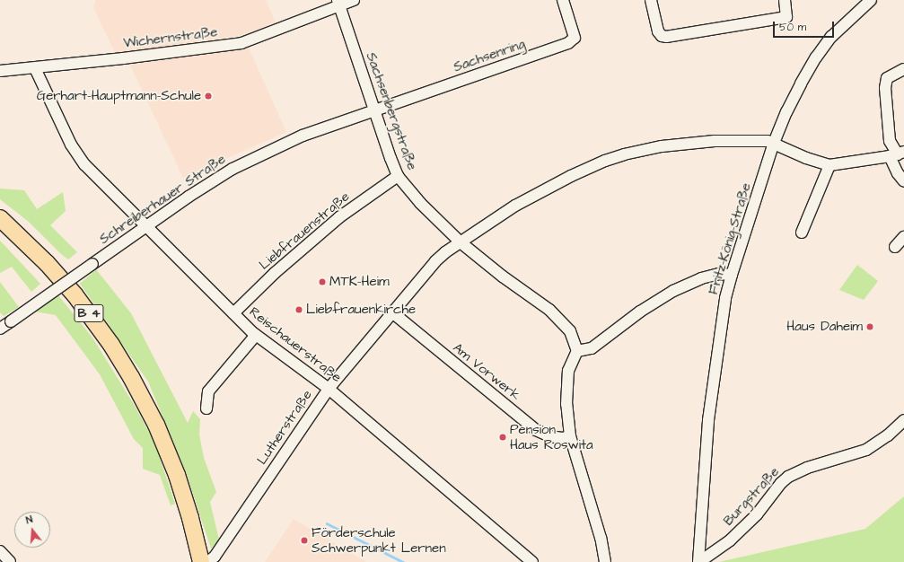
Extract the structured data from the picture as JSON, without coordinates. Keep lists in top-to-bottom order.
{
  "streets": {
    "highway": ["B 4"],
    "street": [
      "Wichernstraße",
      "Sachsenring",
      "Sachsenbergstraße",
      "Schreiberhauer Straße",
      "Liebfrauenstraße",
      "Fritz-König-Straße",
      "Reischauerstraße",
      "Am Vorwerk",
      "Lutherstraße",
      "Burgstraße"
    ]
  },
  "crossings": [
    ["Wichernstraße", "Sachsenbergstraße"],
    ["Wichernstraße", "Reischauerstraße"],
    ["Sachsenring", "Sachsenbergstraße"],
    ["Sachsenring", "Schreiberhauer Straße"],
    ["Sachsenbergstraße", "Schreiberhauer Straße"],
    ["Sachsenbergstraße", "Liebfrauenstraße"],
    ["Sachsenbergstraße", "Lutherstraße"],
    ["Schreiberhauer Straße", "Reischauerstraße"],
    ["Liebfrauenstraße", "Reischauerstraße"],
    ["Fritz-König-Straße", "Lutherstraße"],
    ["Fritz-König-Straße", "Burgstraße"],
    ["B 4", "Lutherstraße"],
    ["Reischauerstraße", "Lutherstraße"],
    ["Am Vorwerk", "Lutherstraße"]
  ],
  "places": [
    "Gerhart-Hauptmann-Schule",
    "MTK-Heim",
    "Liebfrauenkirche",
    "Haus Daheim",
    "Pension Haus Roswita",
    "Förderschule Schwerpunkt Lernen"
  ],
  "scale_bar": "50 m",
  "north": "top"
}
